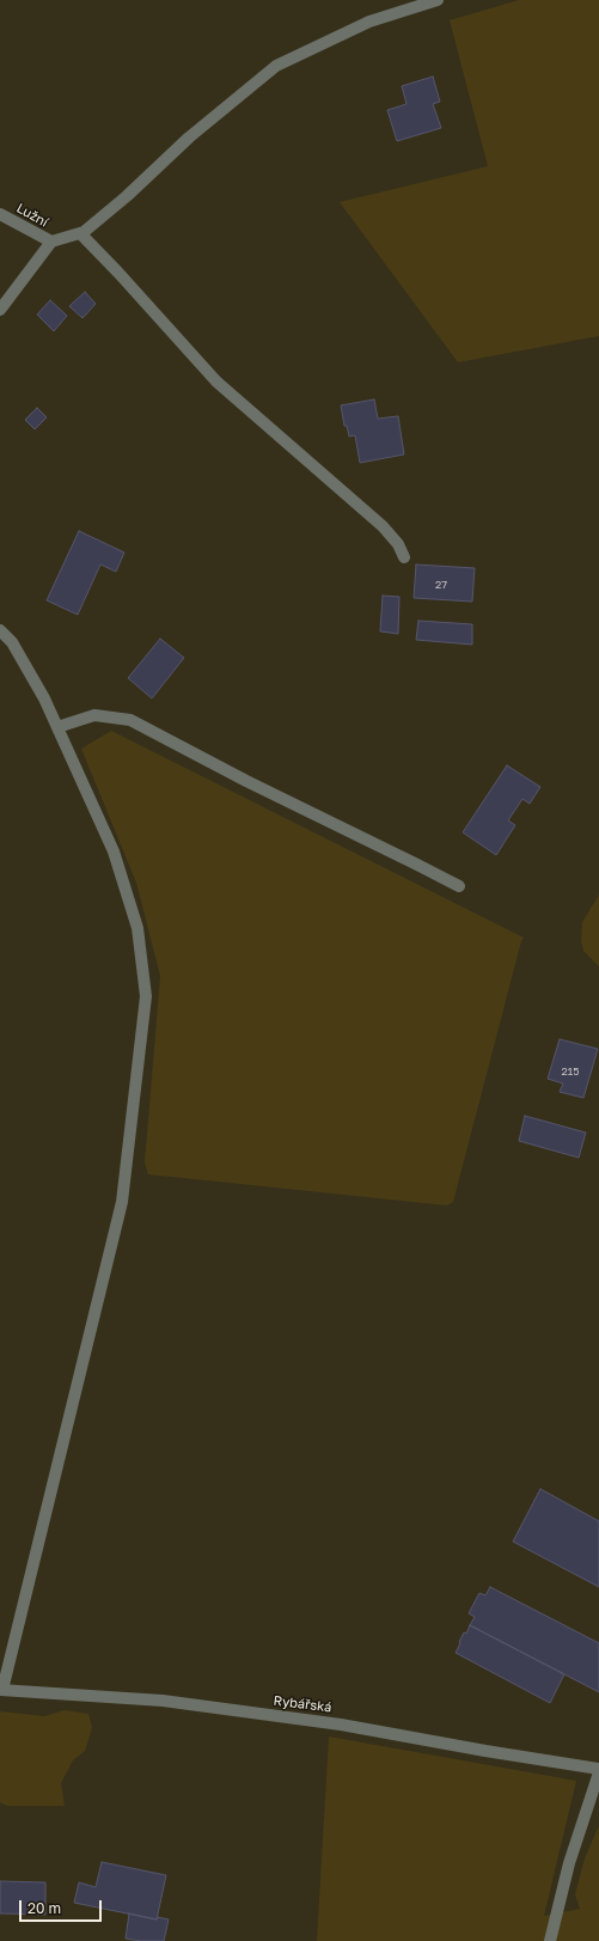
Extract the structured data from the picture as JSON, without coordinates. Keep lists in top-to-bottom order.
{
  "streets": {
    "street": ["Lužní", "Rybářská"]
  },
  "house_numbers": ["27", "215"],
  "scale_bar": "20 m"
}
